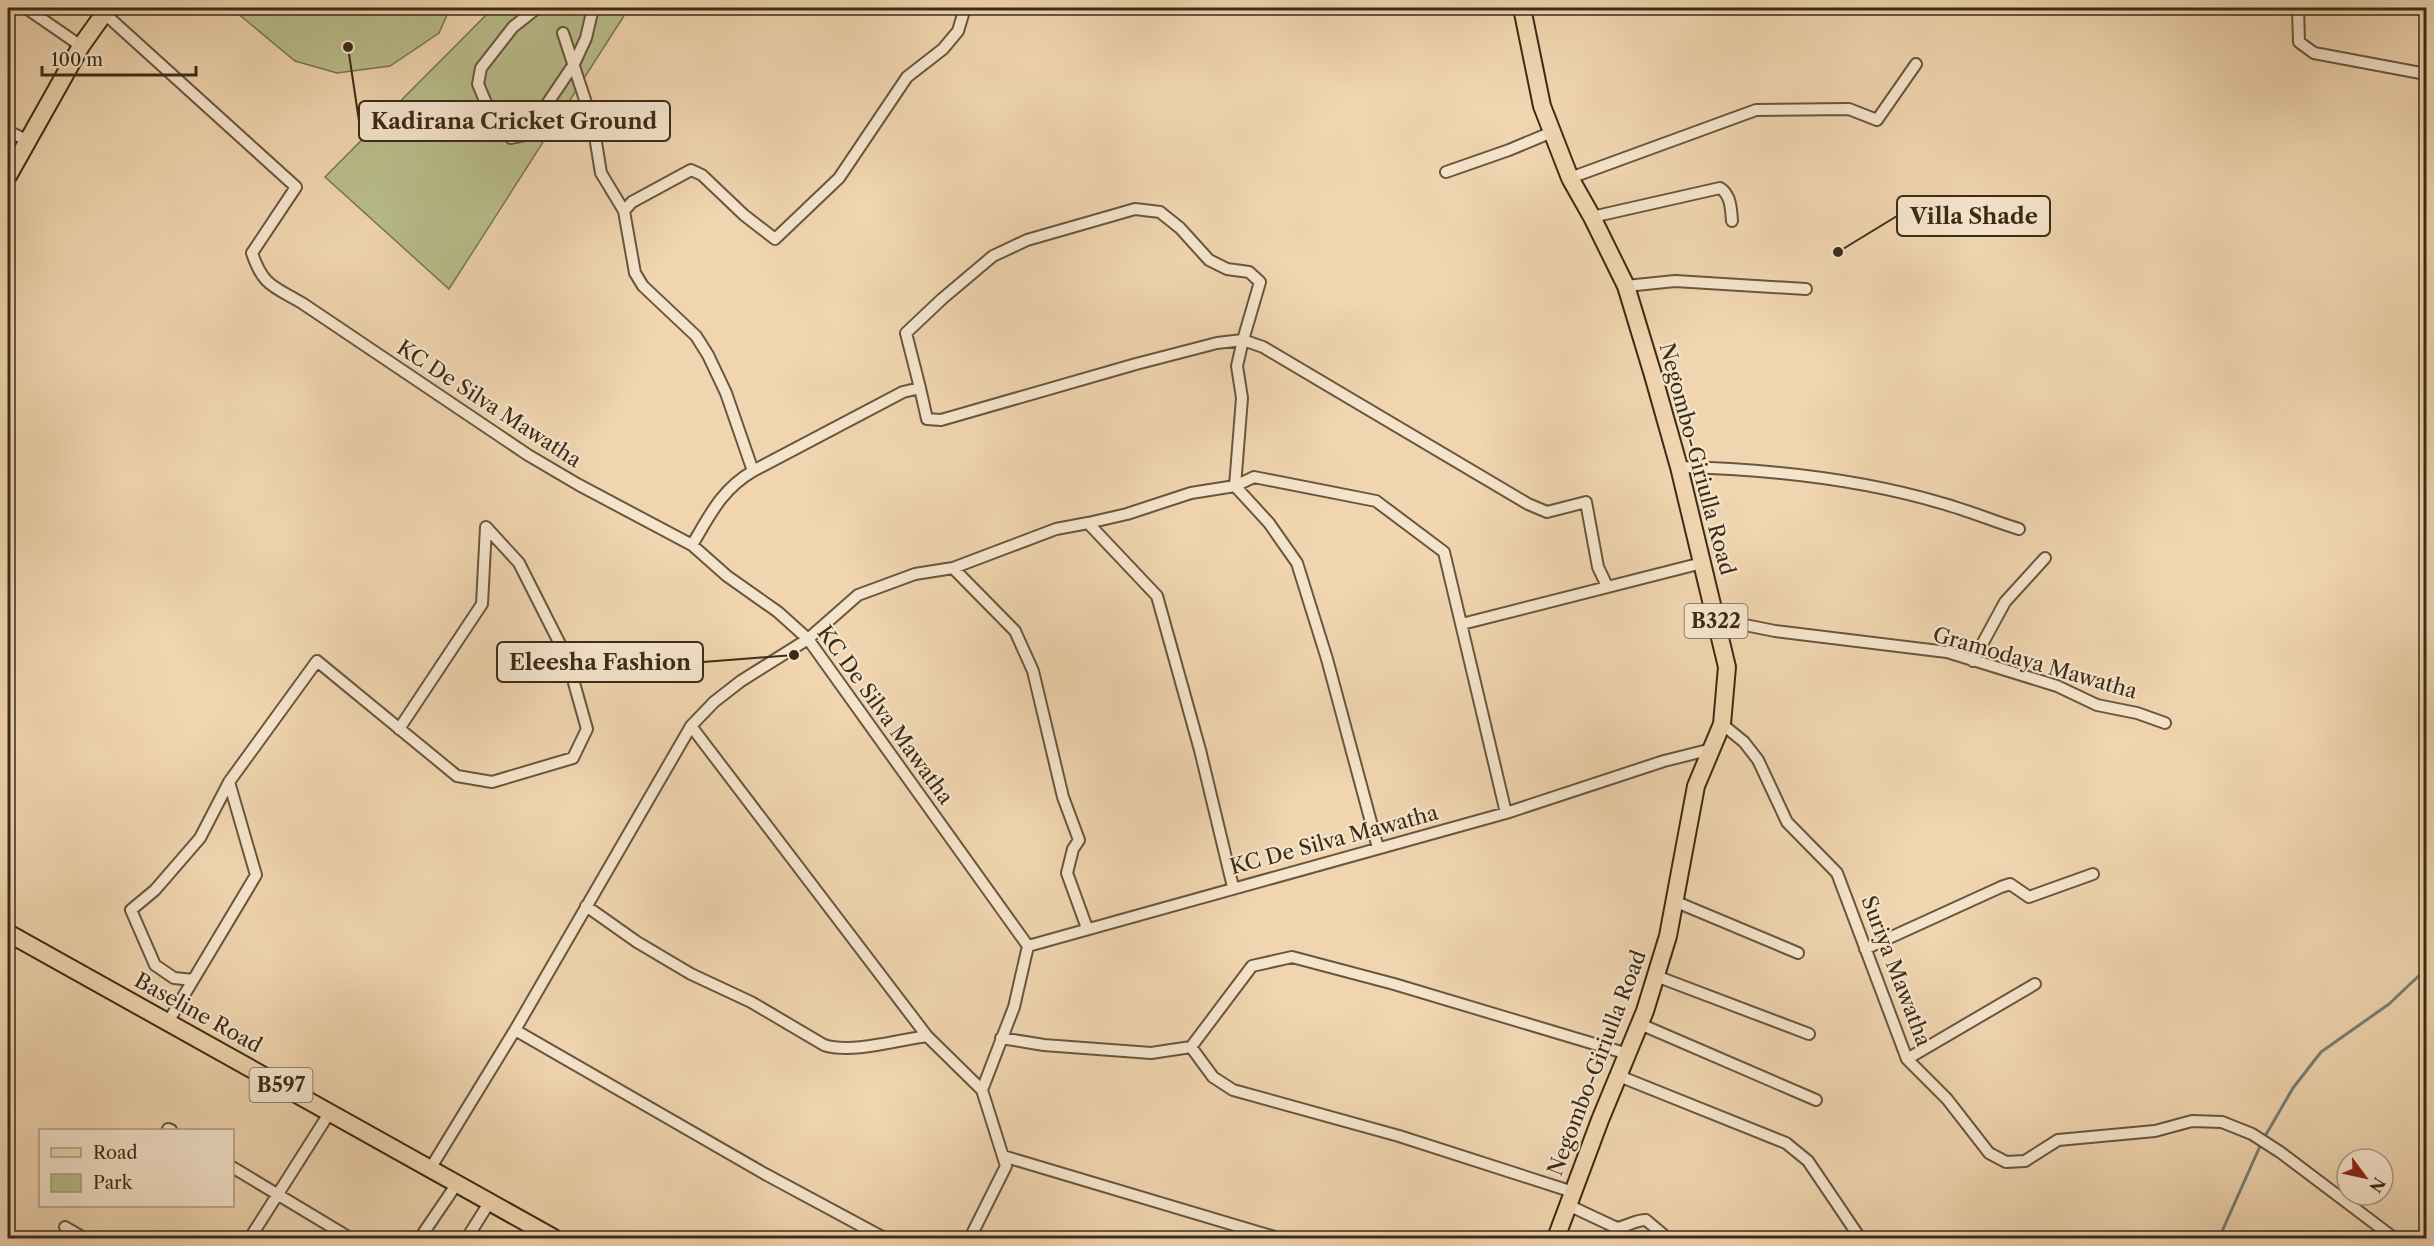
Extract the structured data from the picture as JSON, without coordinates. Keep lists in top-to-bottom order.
{
  "streets": {
    "main road": [
      "Negombo-Giriulla Road",
      "B322",
      "Baseline Road",
      "B597"
    ],
    "street": ["KC De Silva Mawatha", "Gramodaya Mawatha", "Suriya Mawatha"]
  },
  "crossings": [
    ["KC De Silva Mawatha", "Negombo-Giriulla Road"],
    ["Negombo-Giriulla Road", "Gramodaya Mawatha"],
    ["Negombo-Giriulla Road", "Suriya Mawatha"]
  ],
  "places": ["Kadirana Cricket Ground", "Villa Shade", "Eleesha Fashion"],
  "legend": ["Road", "Park"],
  "scale_bar": "100 m",
  "north": "bottom right"
}
